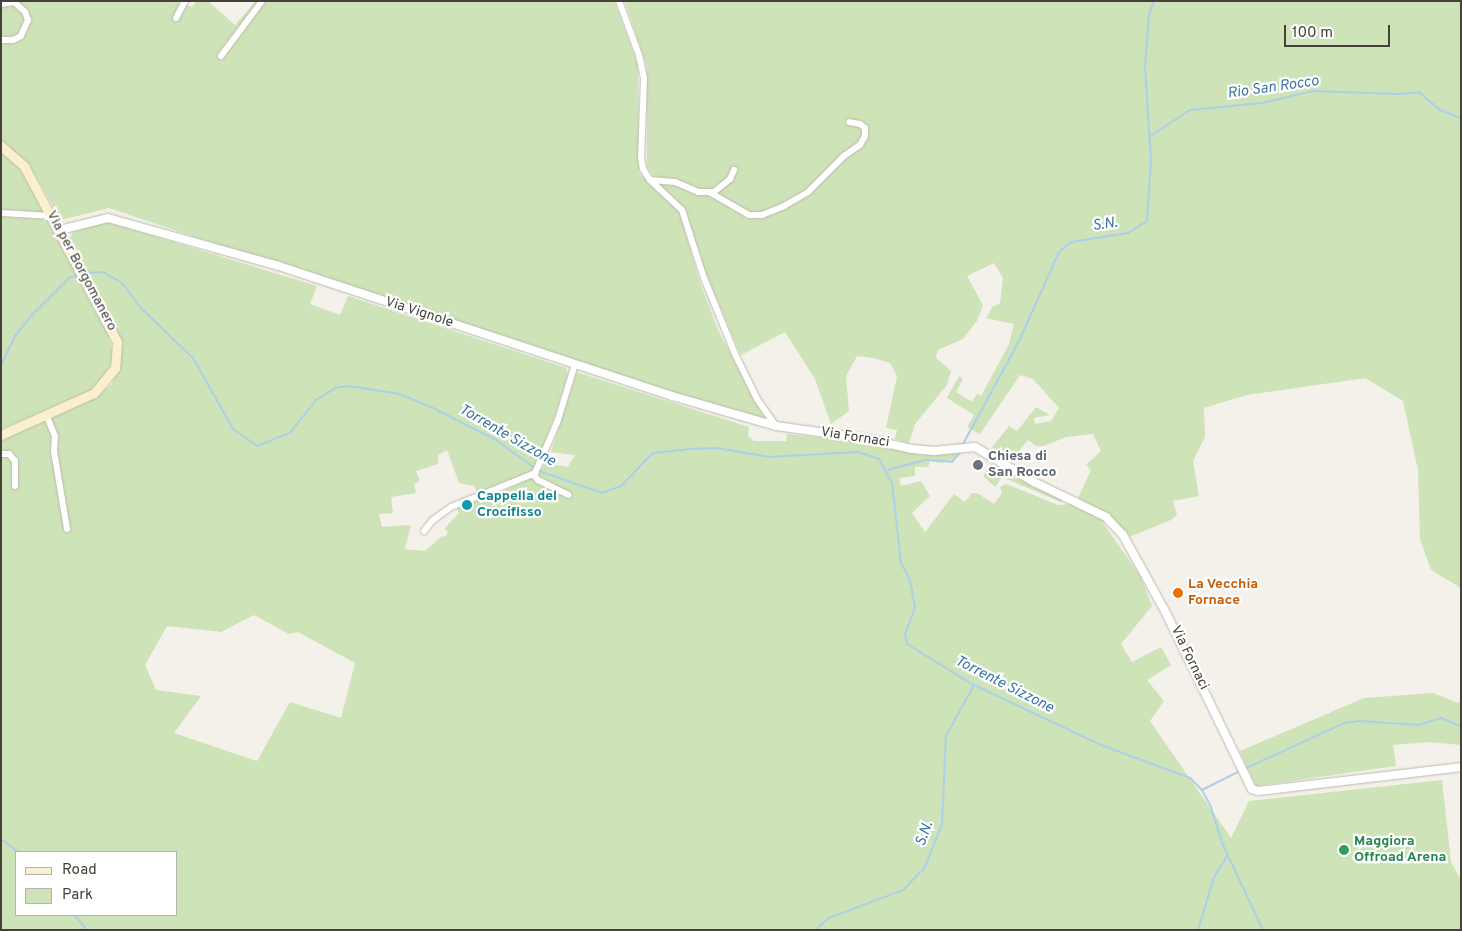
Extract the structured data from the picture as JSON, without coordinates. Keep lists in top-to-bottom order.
{
  "streets": {
    "main road": ["Via per Borgomanero"],
    "street": ["Via Vignole", "Via Fornaci"]
  },
  "crossings": [
    ["Via per Borgomanero", "Via Vignole"],
    ["Via Vignole", "Via Fornaci"]
  ],
  "water": ["Rio San Rocco", "S.N.", "Torrente Sizzone"],
  "places": [
    "Chiesa di San Rocco",
    "Cappella del Crocifisso",
    "La Vecchia Fornace",
    "Maggiora Offroad Arena"
  ],
  "legend": ["Road", "Park"],
  "scale_bar": "100 m"
}
